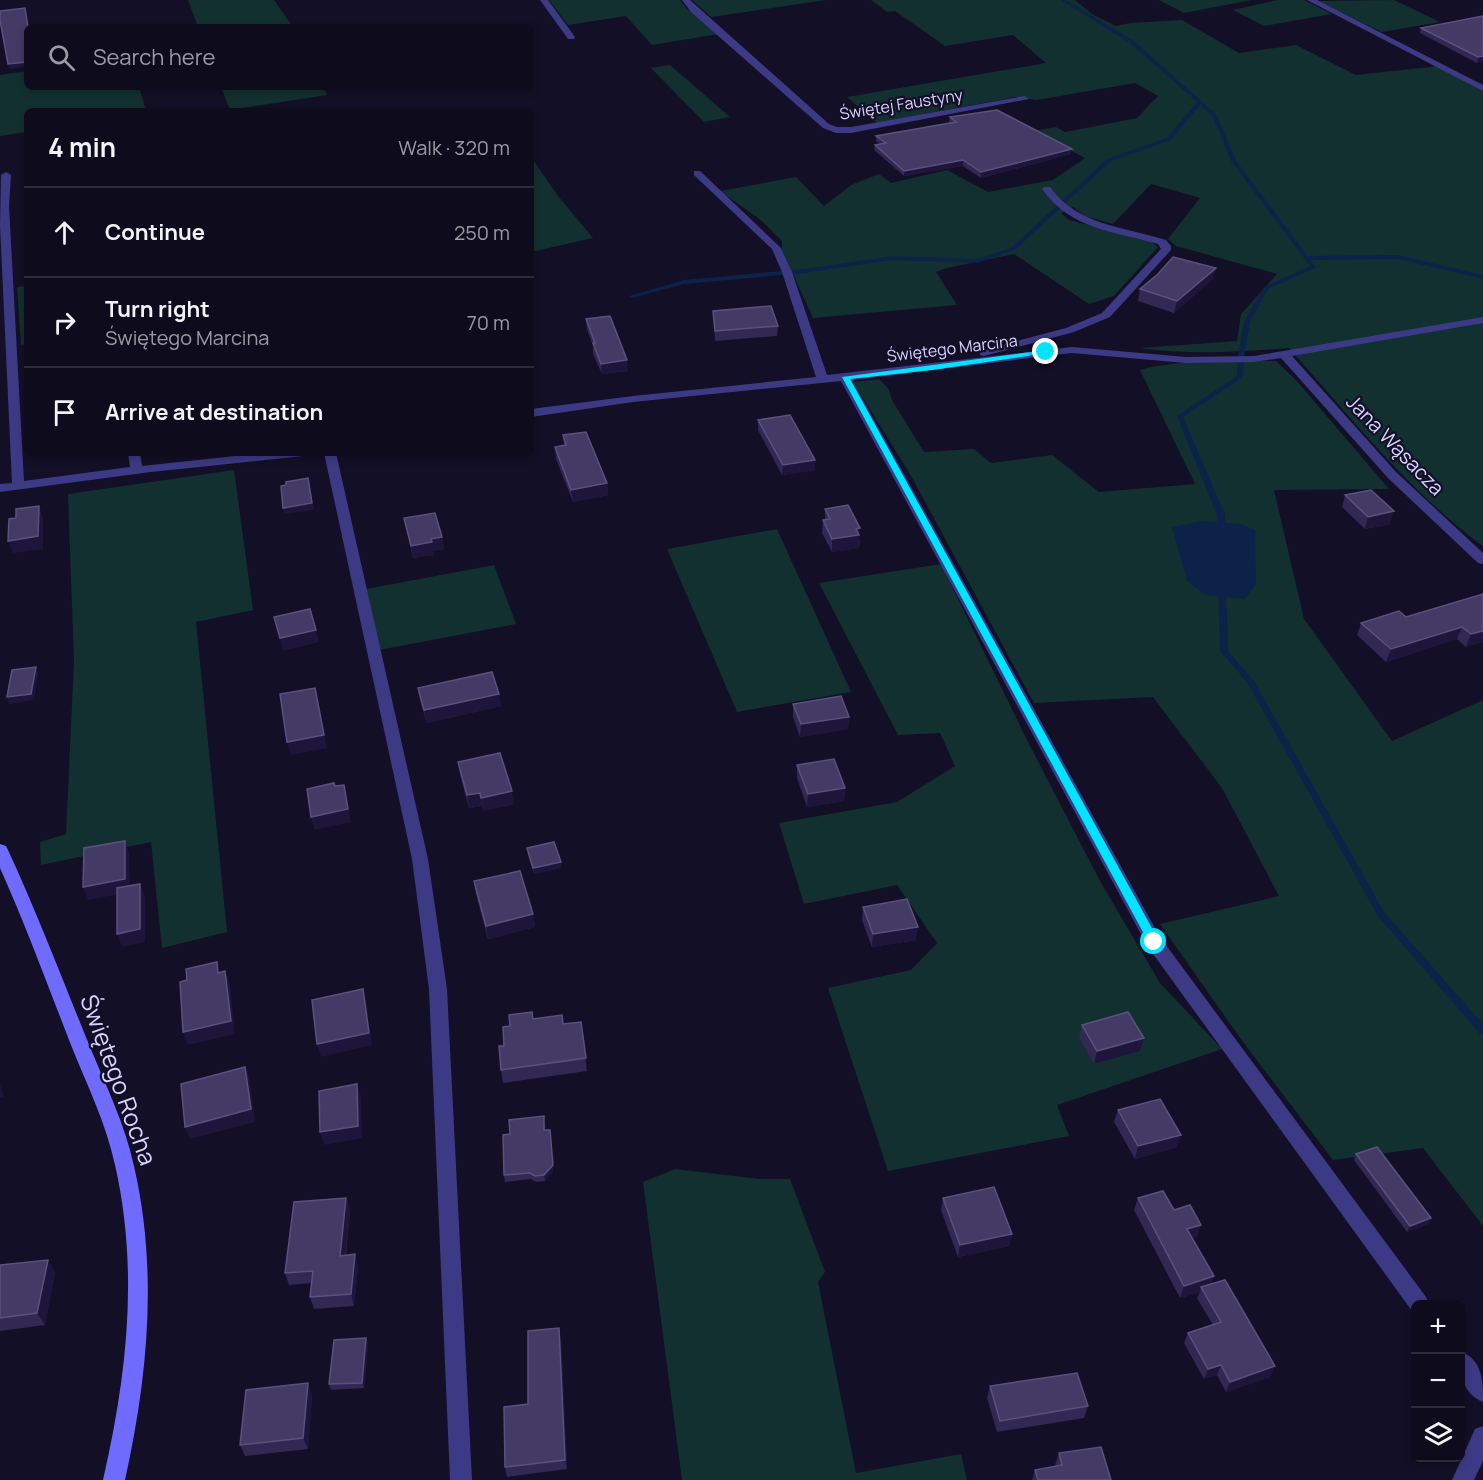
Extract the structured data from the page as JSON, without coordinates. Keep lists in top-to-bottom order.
{
  "streets": {
    "street": [
      "Świętej Faustyny",
      "Świętego Marcina",
      "Jana Wąsacza",
      "Świętego Rocha"
    ]
  },
  "crossings": [
    ["Świętego Marcina", "Jana Wąsacza"]
  ],
  "page": {
    "search": "Search here",
    "heading": ["4 min", "Walk · 320 m"],
    "list": [
      ["Continue", "250 m"],
      ["Turn right", "Świętego Marcina", "70 m"],
      "Arrive at destination"
    ],
    "map_buttons": ["+", "−"]
  }
}
